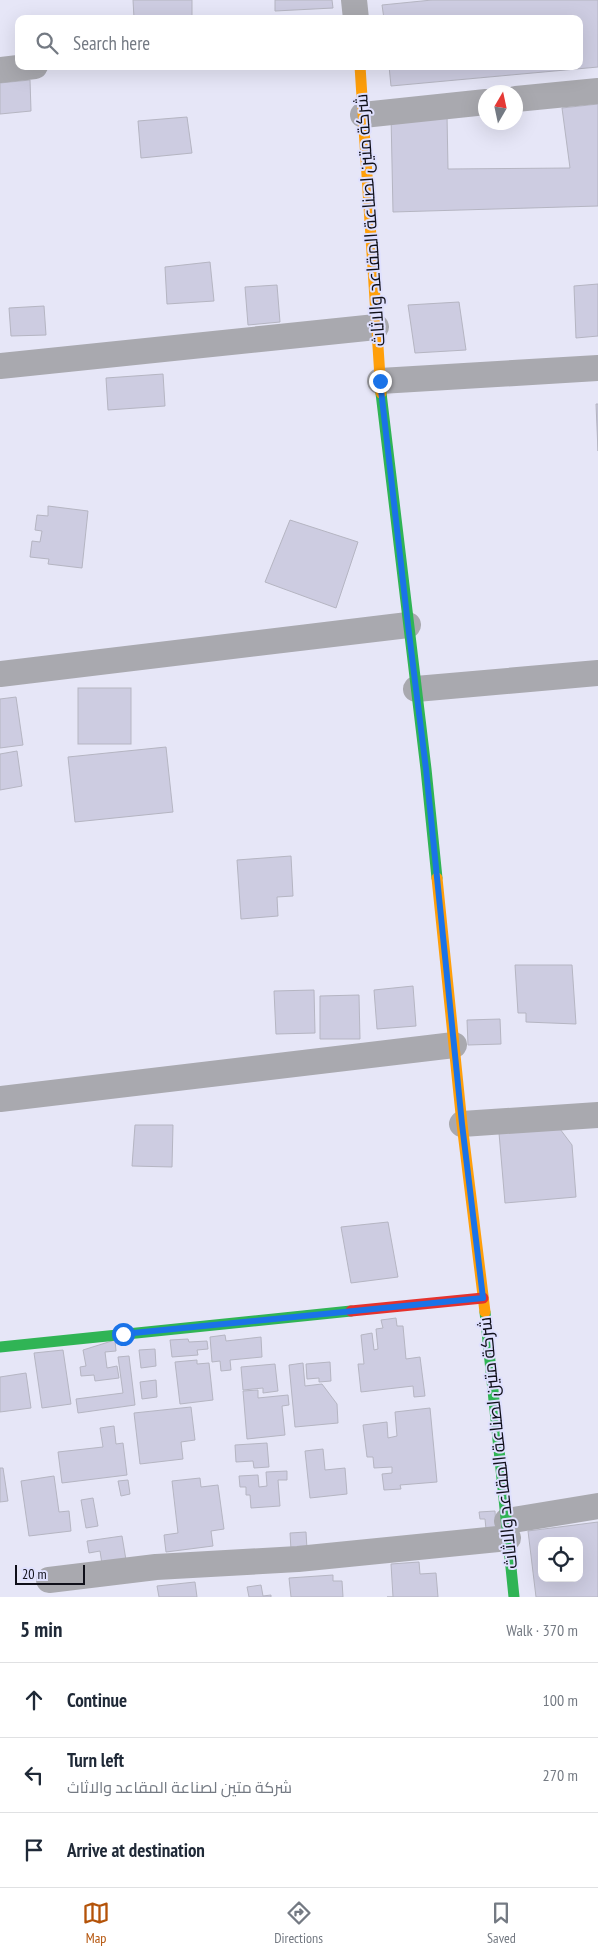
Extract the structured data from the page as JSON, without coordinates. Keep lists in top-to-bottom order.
{
  "streets": {
    "street": ["شركة متين لصناعة المقاعد والاثاث"]
  },
  "scale_bar": "20 m",
  "north": "top",
  "page": {
    "search": "Search here",
    "scale": "20 m",
    "heading": ["5 min", "Walk · 370 m"],
    "list": [
      ["Continue", "100 m"],
      ["Turn left", "شركة متين لصناعة المقاعد والاثاث", "270 m"],
      "Arrive at destination"
    ],
    "nav": ["Map", "Directions", "Saved"]
  }
}
